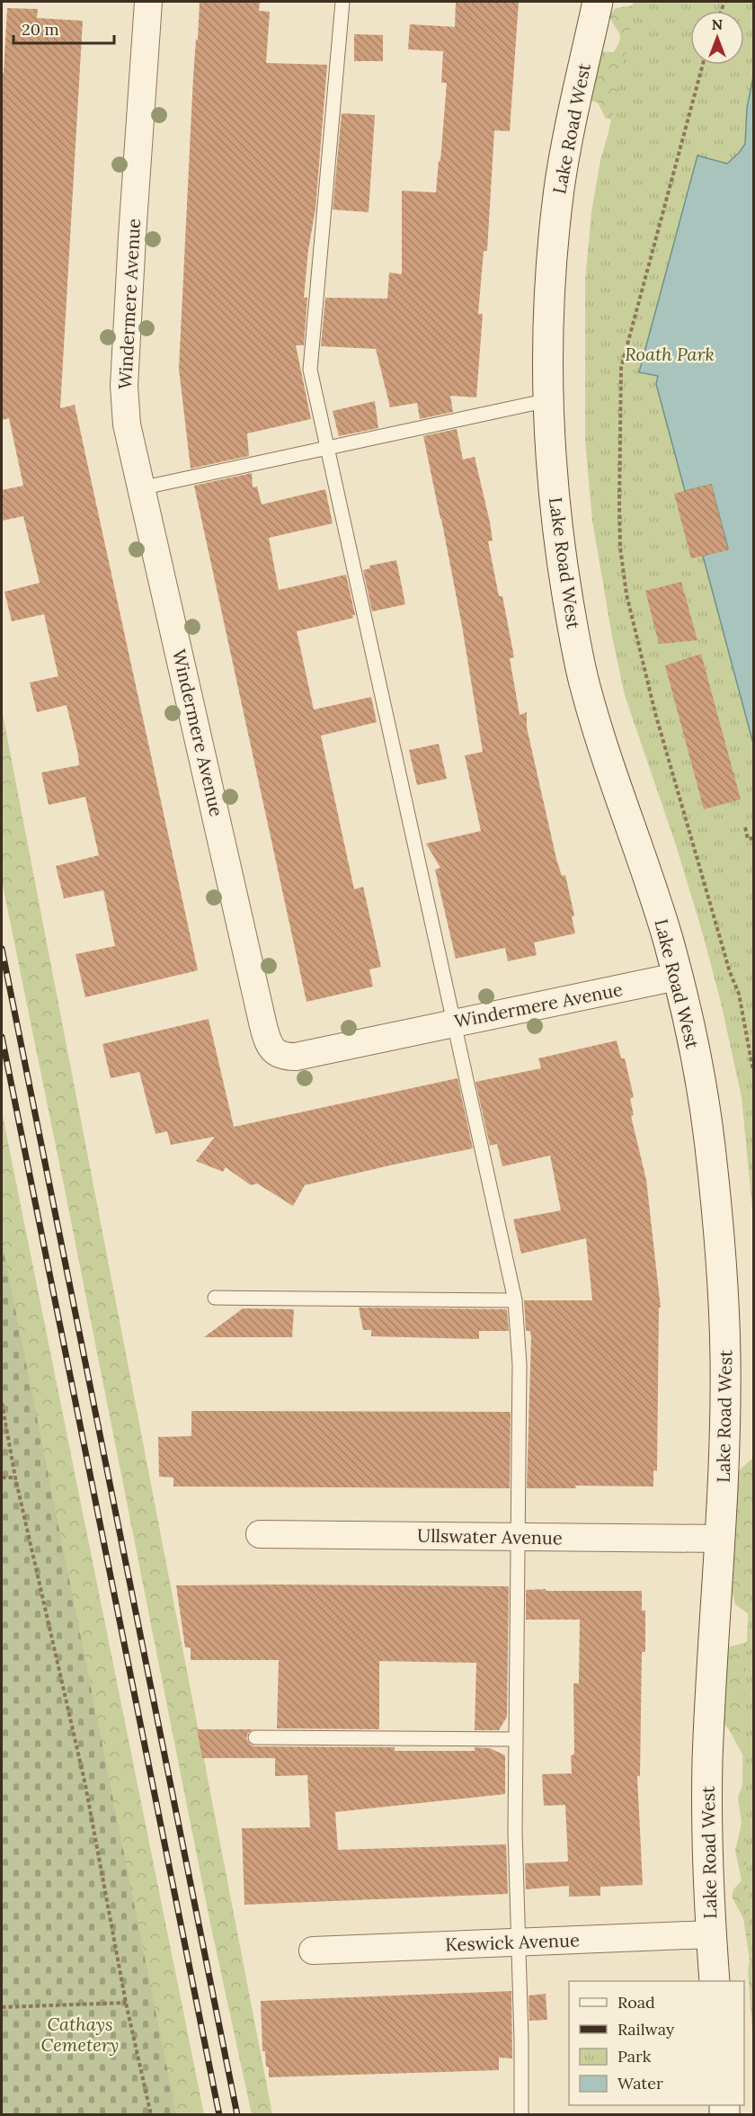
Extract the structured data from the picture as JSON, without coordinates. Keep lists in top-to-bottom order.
{
  "streets": {
    "street": [
      "Lake Road West",
      "Windermere Avenue",
      "Ullswater Avenue",
      "Keswick Avenue"
    ]
  },
  "crossings": [
    ["Lake Road West", "Windermere Avenue"],
    ["Lake Road West", "Ullswater Avenue"],
    ["Lake Road West", "Keswick Avenue"]
  ],
  "parks": ["Roath Park", "Cathays Cemetery"],
  "legend": [
    "Road",
    "Railway",
    "Park",
    "Water"
  ],
  "scale_bar": "20 m",
  "north": "top"
}
